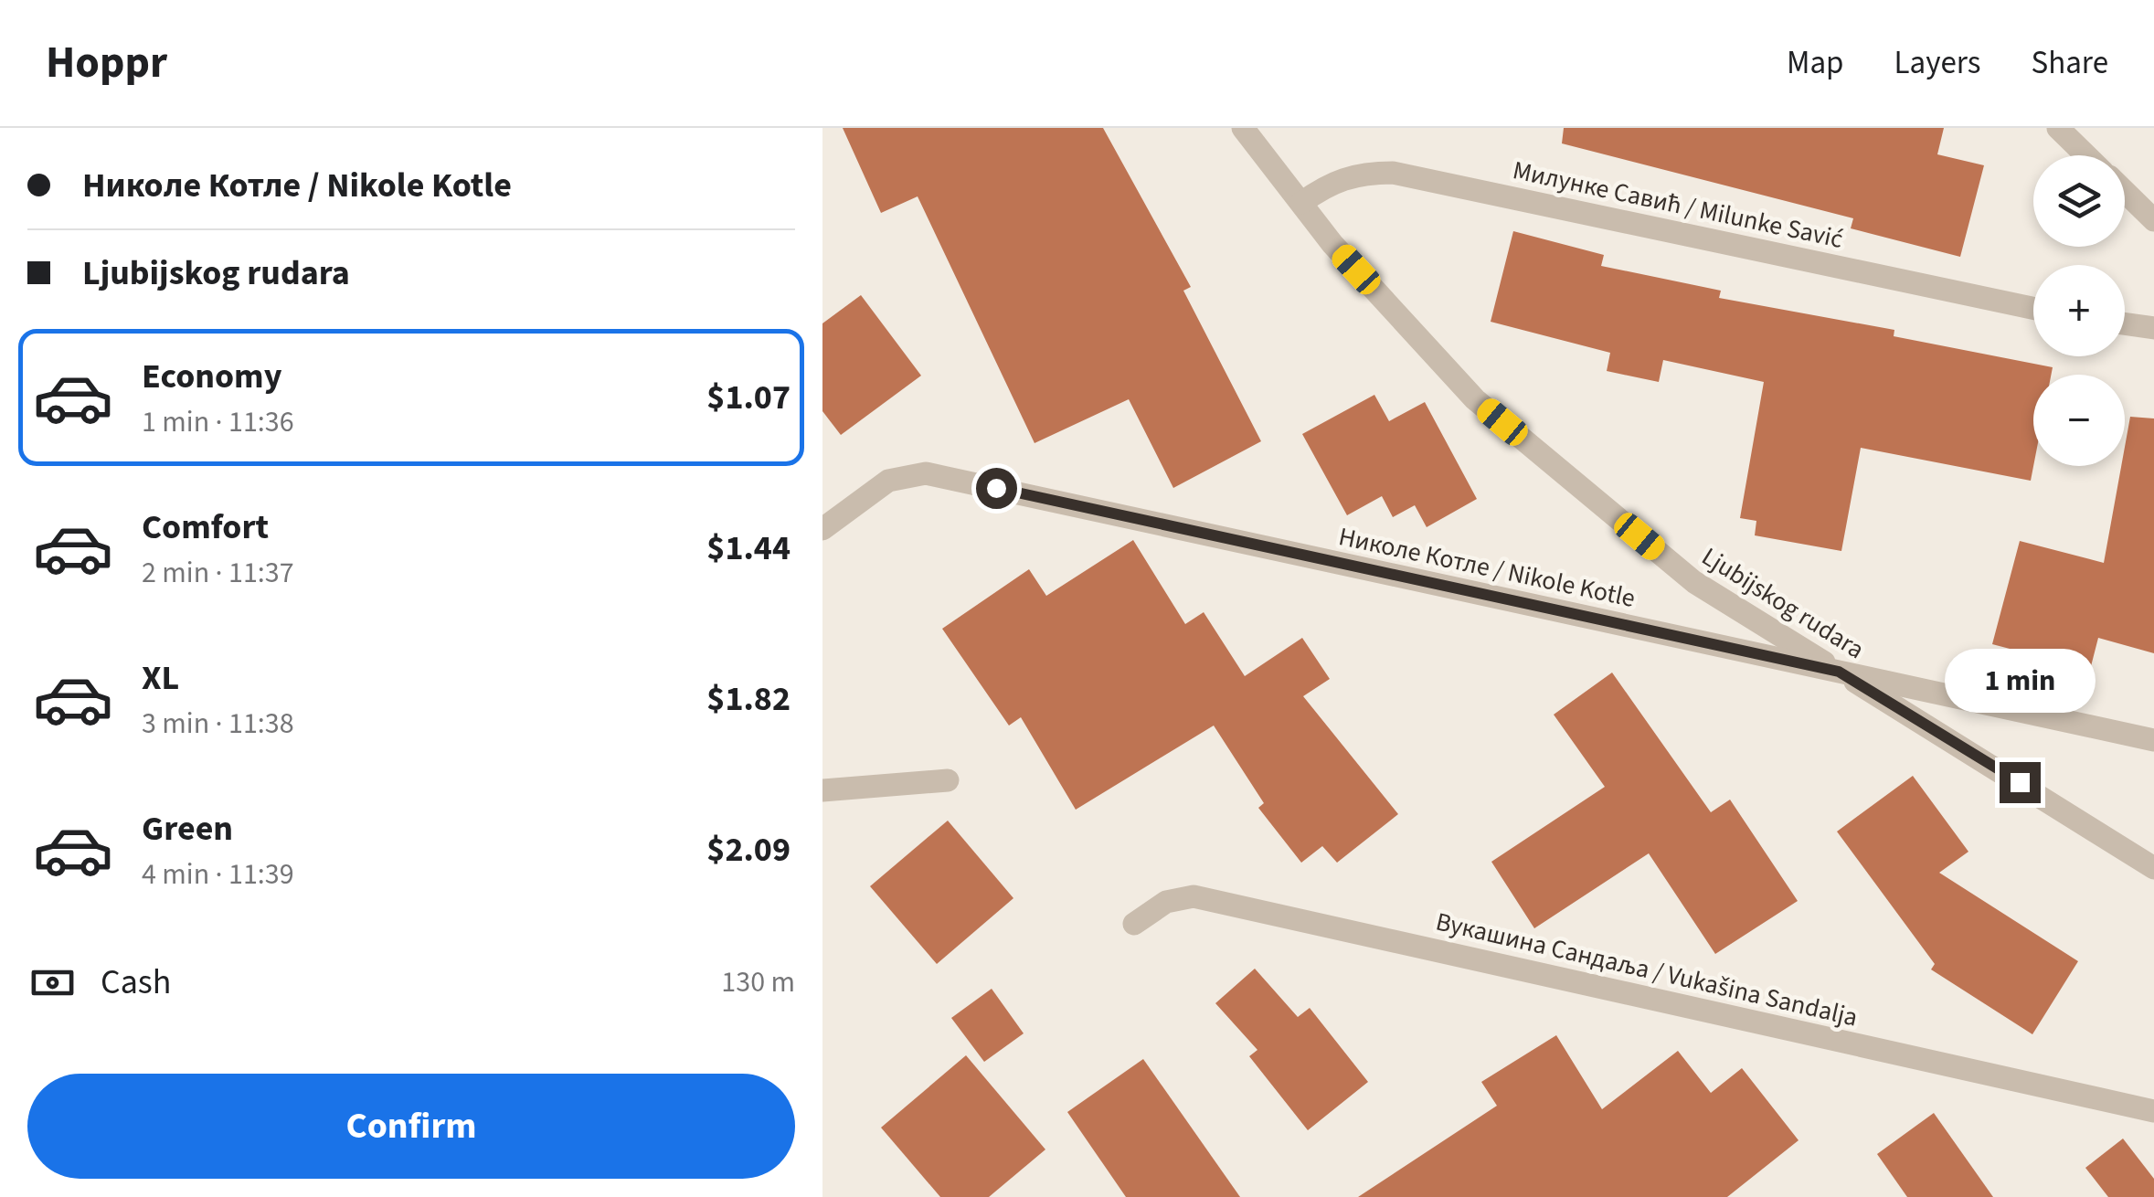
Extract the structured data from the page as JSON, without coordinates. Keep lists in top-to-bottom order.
{
  "streets": {
    "street": [
      "Милунке Савић / Milunke Savić",
      "Николе Котле / Nikole Kotle",
      "Ljubijskog rudara",
      "Вукашина Сандаља / Vukašina Sandalja"
    ]
  },
  "crossings": [
    ["Милунке Савић / Milunke Savić", "Ljubijskog rudara"],
    ["Николе Котле / Nikole Kotle", "Ljubijskog rudara"]
  ],
  "page": {
    "header": "Hoppr",
    "nav": ["Map", "Layers", "Share"],
    "banner": ["Николе Котле / Nikole Kotle", "Ljubijskog rudara"],
    "map_buttons": ["+", "−"],
    "list": [
      {
        "name": "Economy",
        "note": "1 min · 11:36",
        "value": "$1.07"
      },
      {
        "name": "Comfort",
        "note": "2 min · 11:37",
        "value": "$1.44"
      },
      {
        "name": "XL",
        "note": "3 min · 11:38",
        "value": "$1.82"
      },
      {
        "name": "Green",
        "note": "4 min · 11:39",
        "value": "$2.09"
      }
    ],
    "bubble": "1 min",
    "pay": ["Cash", "130 m"],
    "buttons": "Confirm"
  }
}
